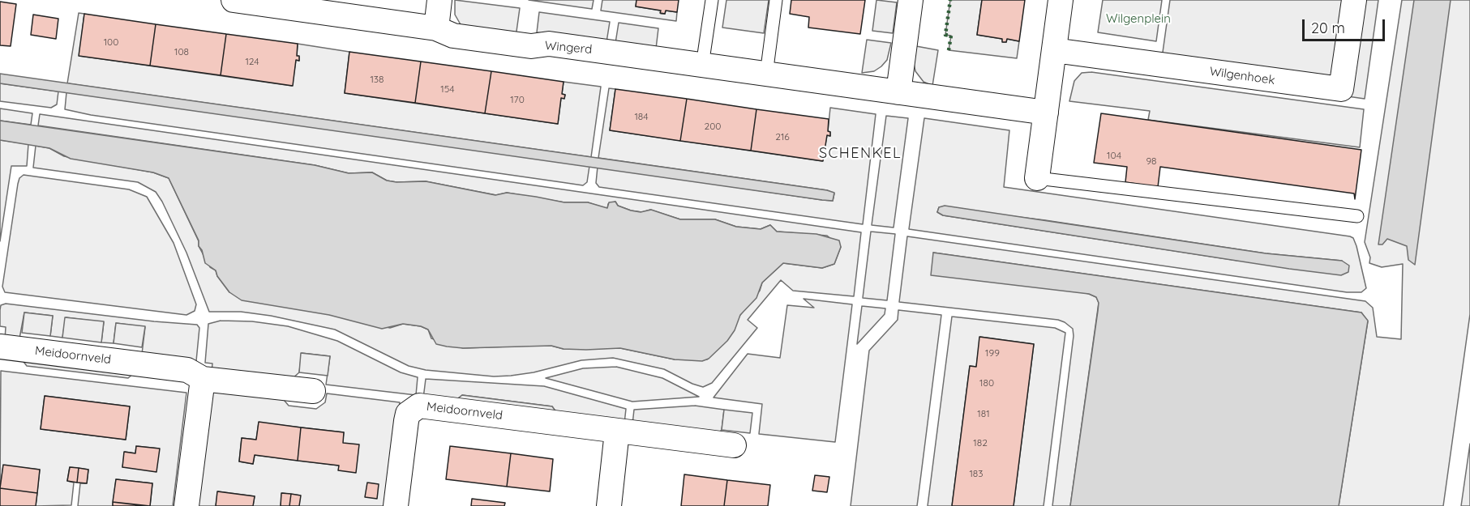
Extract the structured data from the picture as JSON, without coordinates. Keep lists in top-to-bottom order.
{
  "streets": {
    "street": ["Wingerd", "Wilgenhoek", "Meidoornveld"]
  },
  "districts": ["SCHENKEL"],
  "parks": ["Wilgenplein"],
  "house_numbers": [
    "100",
    "108",
    "124",
    "138",
    "154",
    "170",
    "184",
    "200",
    "216",
    "104",
    "98",
    "199",
    "180",
    "181",
    "182",
    "183"
  ],
  "scale_bar": "20 m"
}
